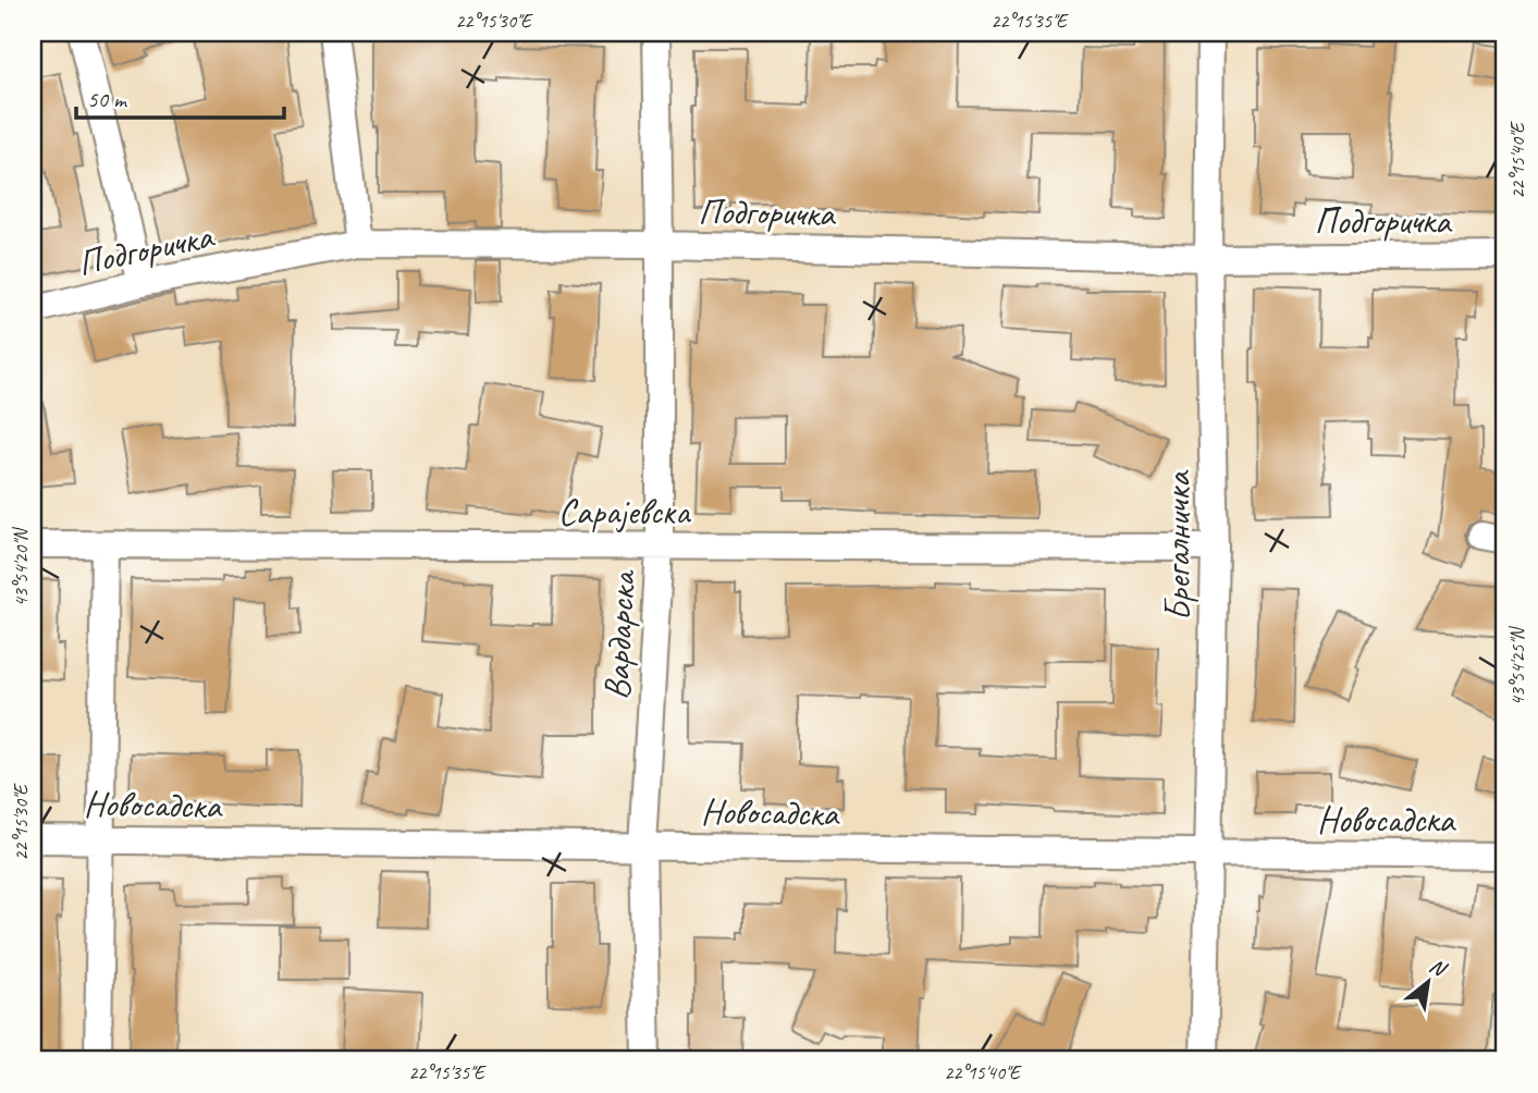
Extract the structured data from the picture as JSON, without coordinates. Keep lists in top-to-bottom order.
{
  "streets": {
    "street": [
      "Подгоричка",
      "Сарајевска",
      "Брегалничка",
      "Вардарска",
      "Новосадска"
    ]
  },
  "crossings": [
    ["Подгоричка", "Брегалничка"],
    ["Подгоричка", "Вардарска"],
    ["Сарајевска", "Брегалничка"],
    ["Сарајевска", "Вардарска"],
    ["Брегалничка", "Новосадска"],
    ["Вардарска", "Новосадска"]
  ],
  "scale_bar": "50 m",
  "north": "top right",
  "coordinates": [
    "22°15'30\"E",
    "22°15'35\"E",
    "22°15'40\"E",
    "43°54'20\"N",
    "43°54'25\"N"
  ]
}
